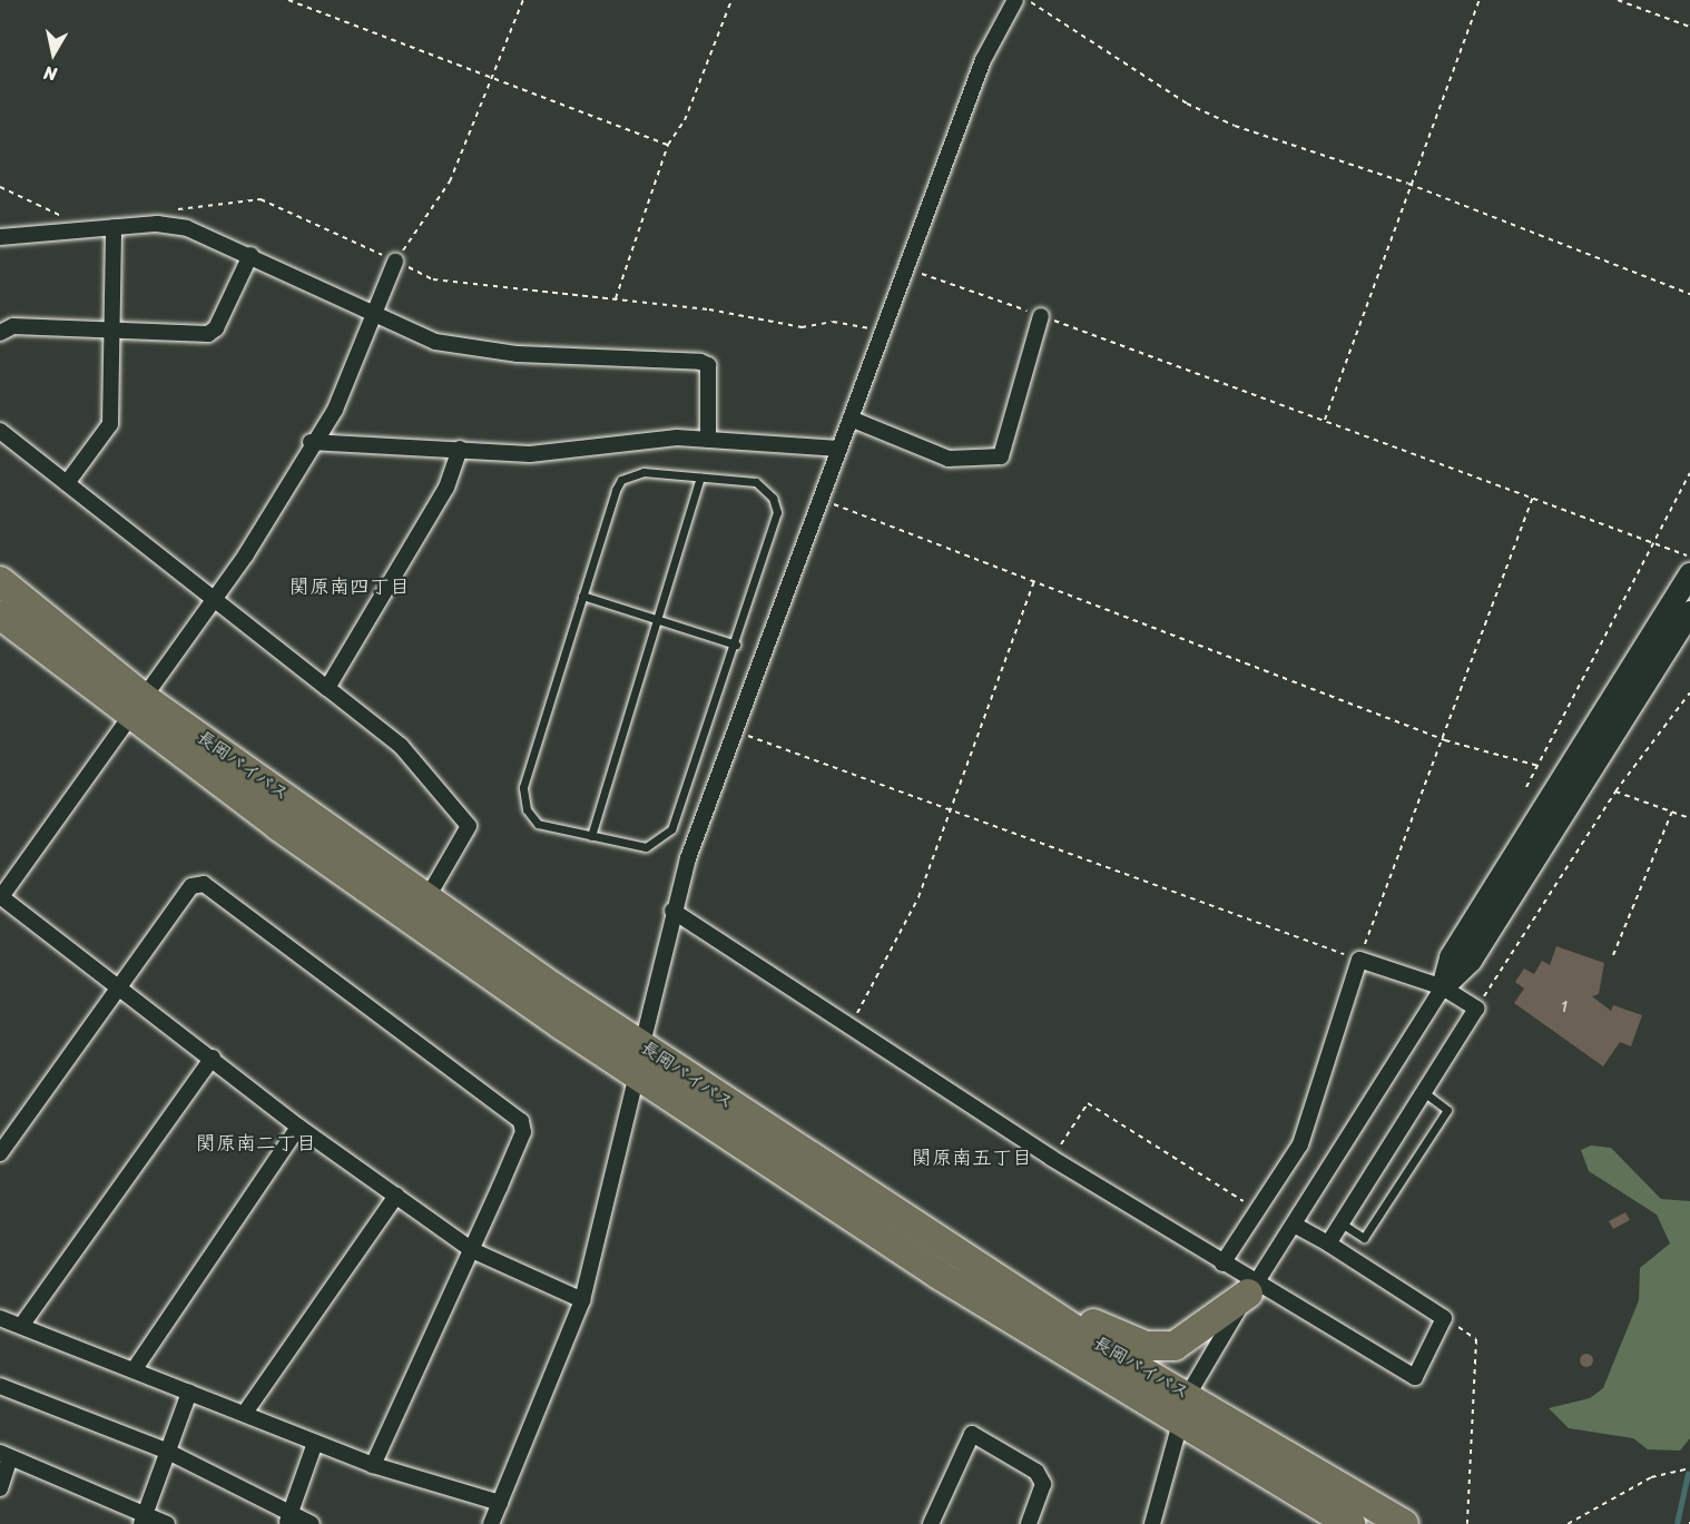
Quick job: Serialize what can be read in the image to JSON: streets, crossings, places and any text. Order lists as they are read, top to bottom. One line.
{"streets":{"highway":["長岡バイパス"]},"districts":["関原南四丁目","関原南二丁目","関原南五丁目"],"house_numbers":["1"],"north":"bottom"}
